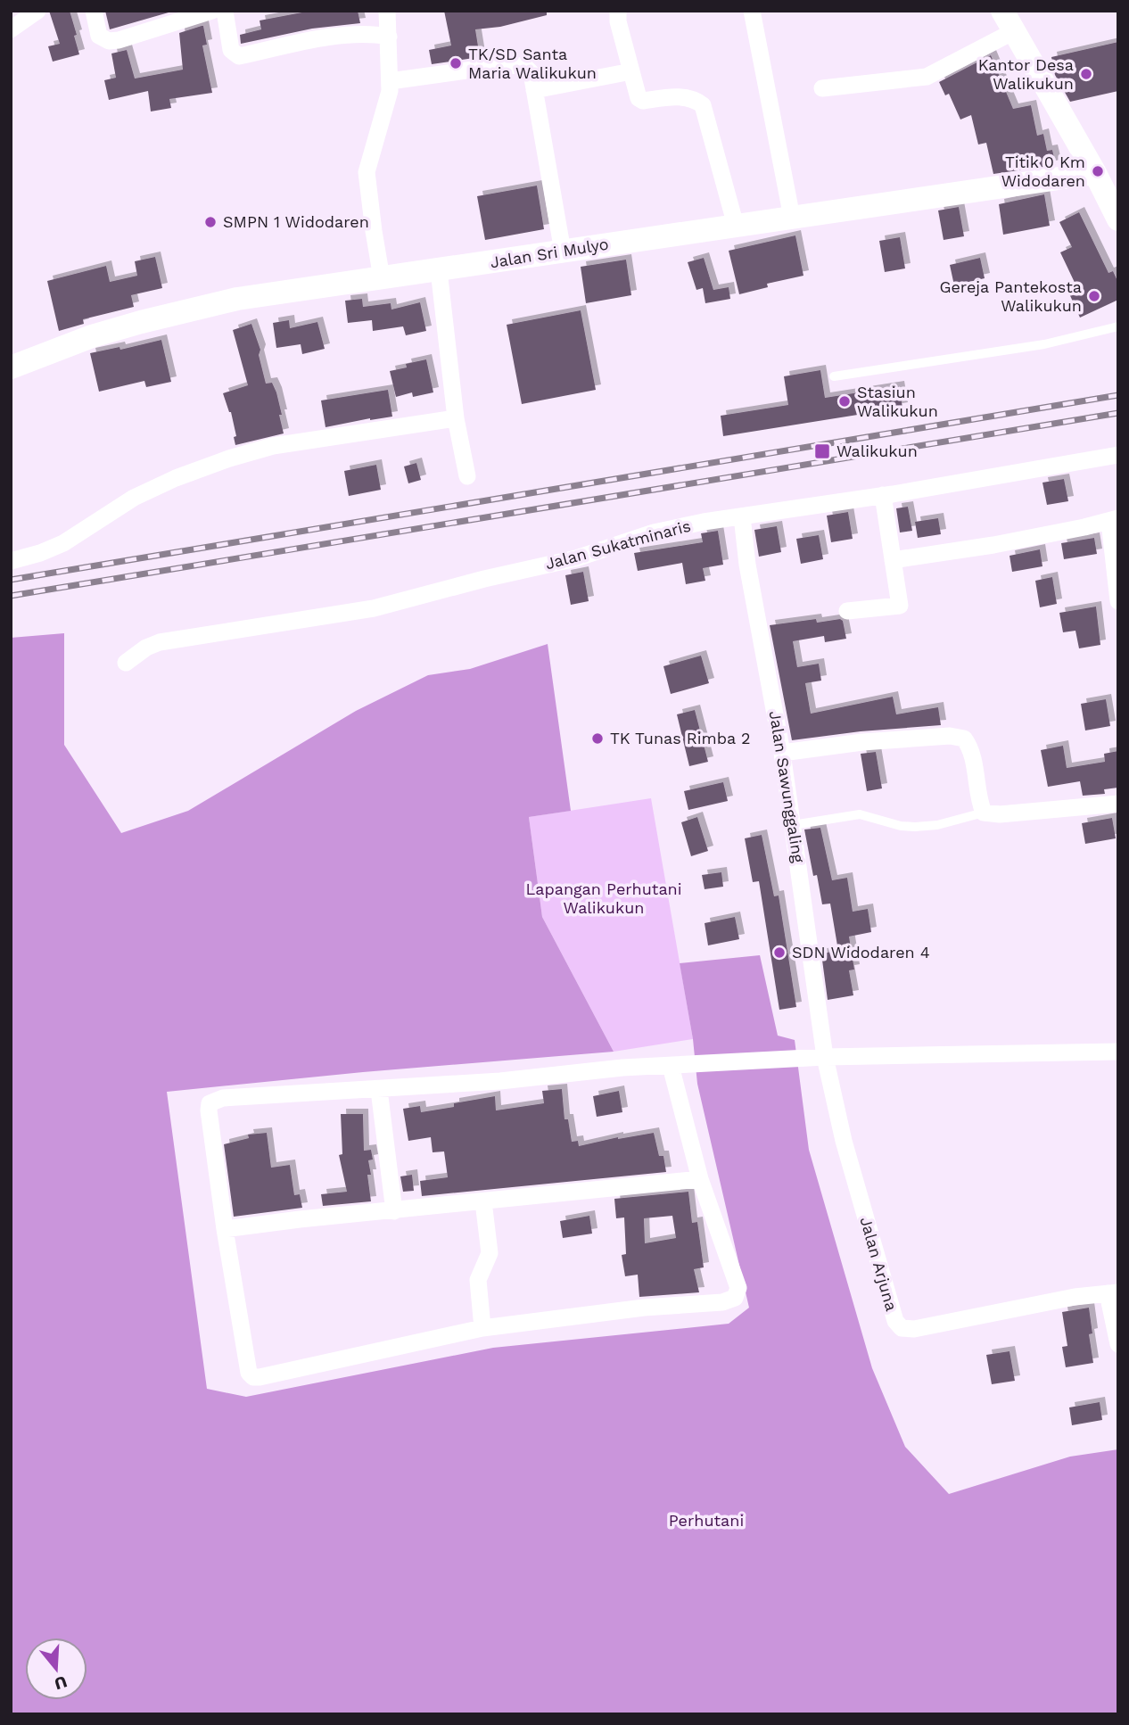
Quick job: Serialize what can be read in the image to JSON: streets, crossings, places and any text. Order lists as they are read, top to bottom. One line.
{"streets":{"main road":["Jalan Sri Mulyo"],"street":["Jalan Sukatminaris","Jalan Sawunggaling","Jalan Arjuna"]},"crossings":[["Jalan Sukatminaris","Jalan Sawunggaling"],["Jalan Sawunggaling","Jalan Arjuna"]],"parks":["Lapangan Perhutani Walikukun","Perhutani"],"places":{"other":["TK/SD Santa Maria Walikukun","Kantor Desa Walikukun","Titik 0 Km Widodaren","SMPN 1 Widodaren","Gereja Pantekosta Walikukun","Stasiun Walikukun","TK Tunas Rimba 2","SDN Widodaren 4"],"transit":["Walikukun"]},"north":"bottom"}
